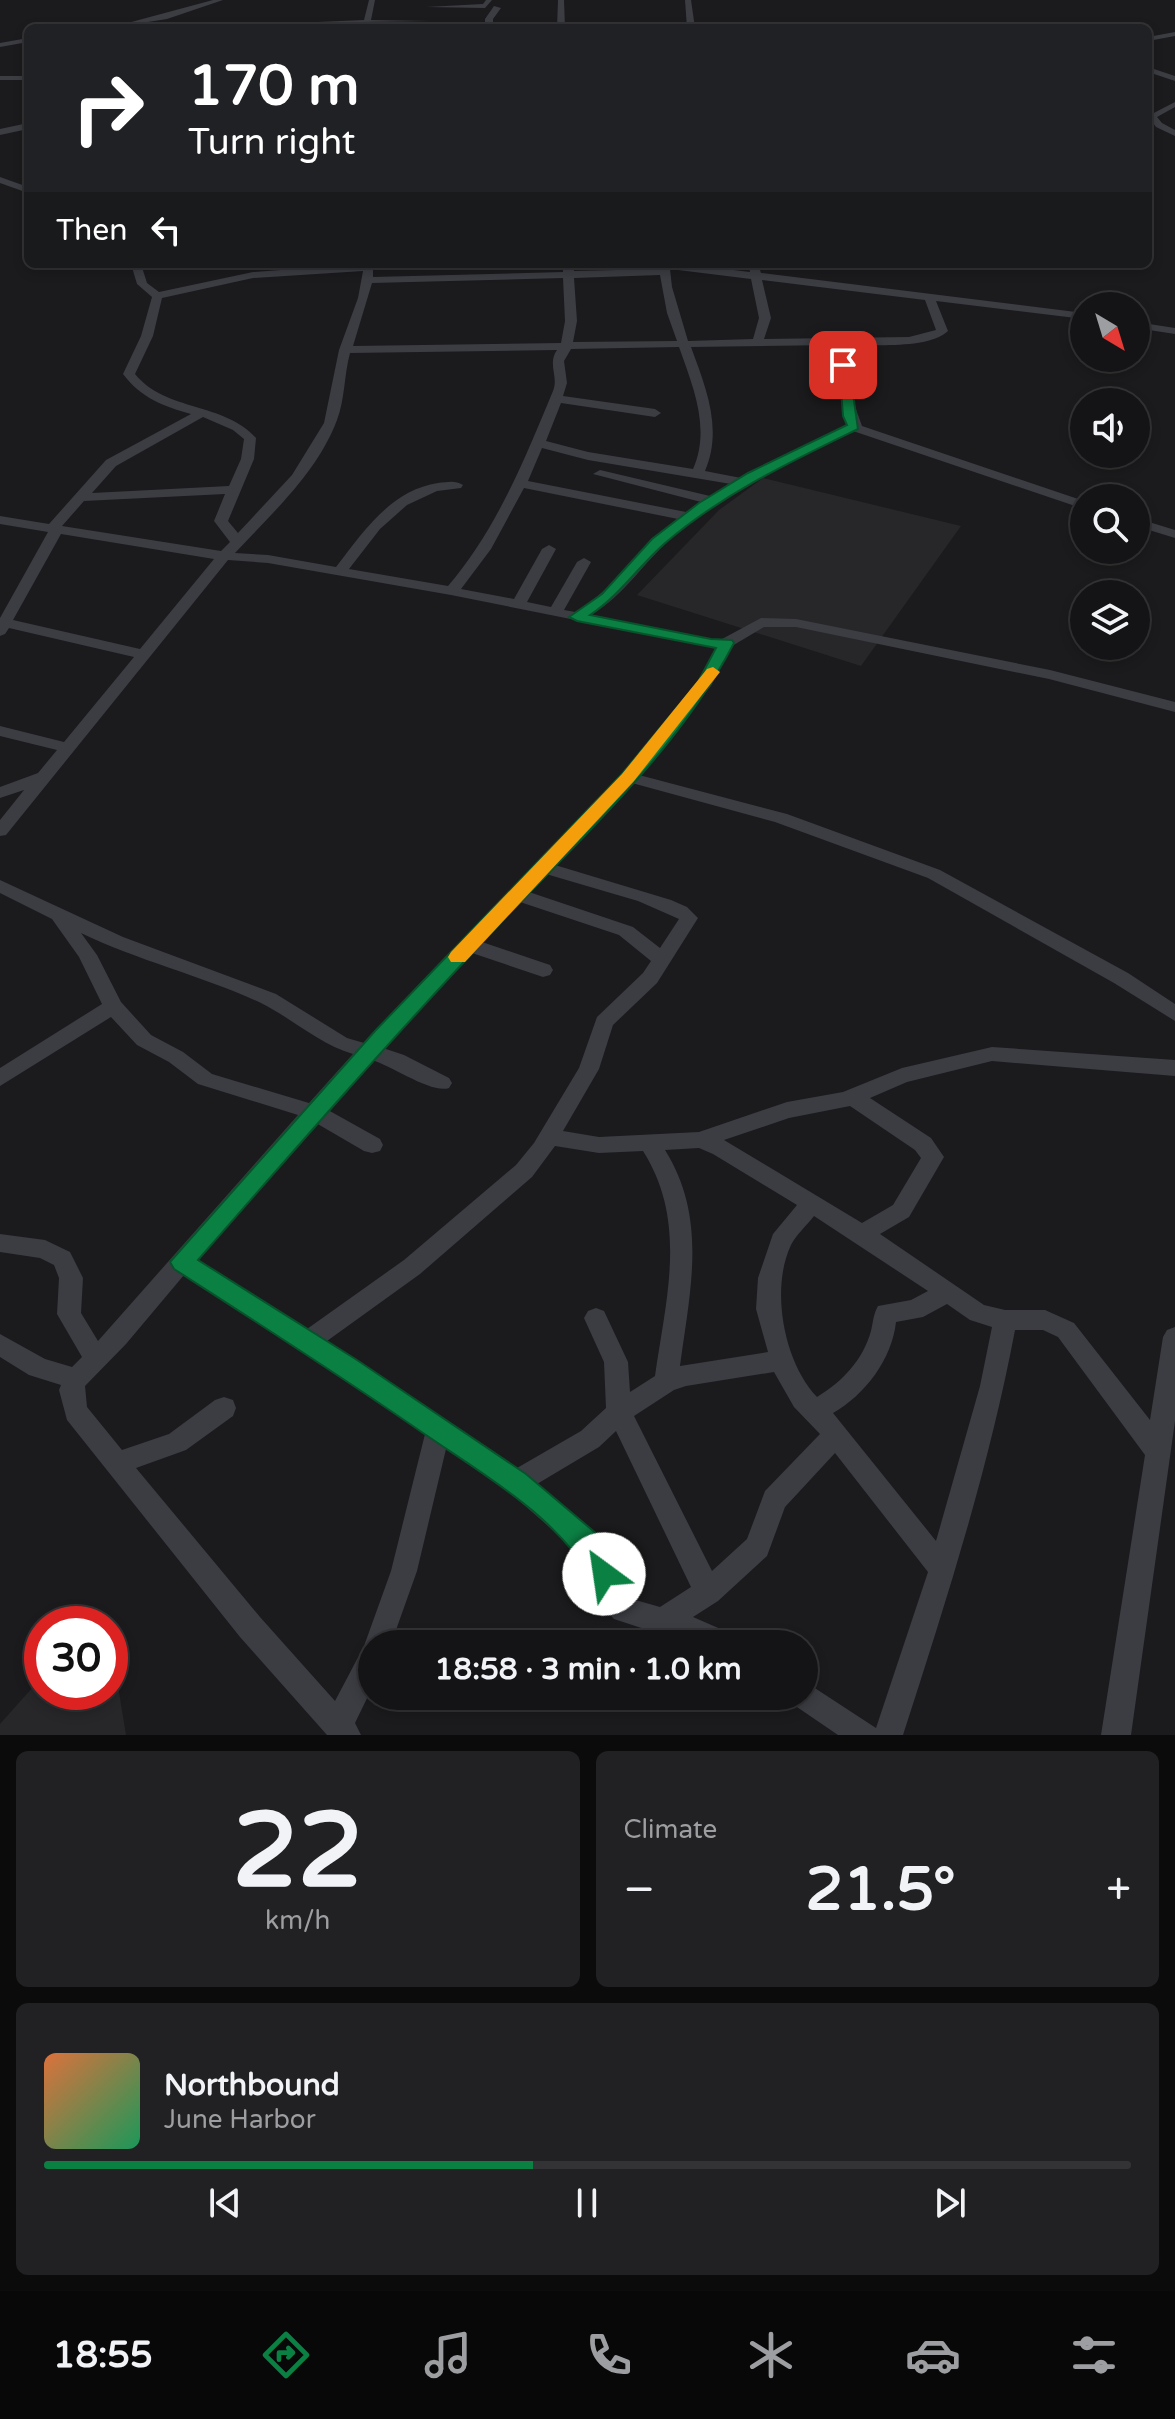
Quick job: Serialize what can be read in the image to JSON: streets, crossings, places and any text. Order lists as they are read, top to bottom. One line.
{"north":"bottom right","page":{"turn":["170 m","Turn right"],"then":"Then","limit":"30","trip":"18:58 · 3 min · 1.0 km","tile":[["22","km/h"],"Climate"],"heat":["−","21.5°","+"],"song":["Northbound","June Harbor"],"tabs":"18:55"}}
